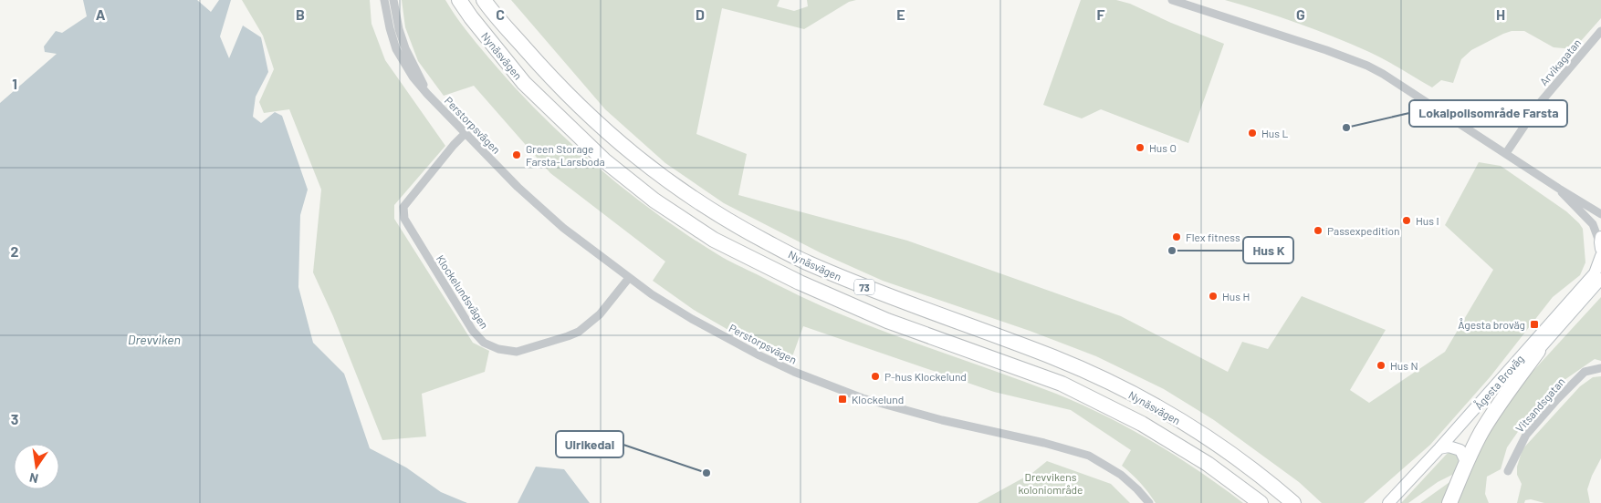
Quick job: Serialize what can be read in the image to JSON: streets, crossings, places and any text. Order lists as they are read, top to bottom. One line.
{"streets":{"highway":["Nynäsvägen","73"],"main road":["Ågesta Broväg"],"street":["Arvikagatan","Perstorpsvägen","Klockelundsvägen","Vitsandsgatan"]},"crossings":[["Perstorpsvägen","Klockelundsvägen"]],"water":["Drevviken"],"parks":["Drevvikens koloniområde"],"places":{"other":["Lokalpolisområde Farsta","Hus L","Hus O","Green Storage Farsta-Larsboda","Hus I","Passexpedition","Flex fitness","Hus K","Hus H","Hus N","P-hus Klockelund","Ulrikedal"],"transit":["Ågesta broväg","Klockelund"]},"north":"bottom","grid":{"columns":["A","B","C","D","E","F","G","H"],"rows":["1","2","3"]}}
